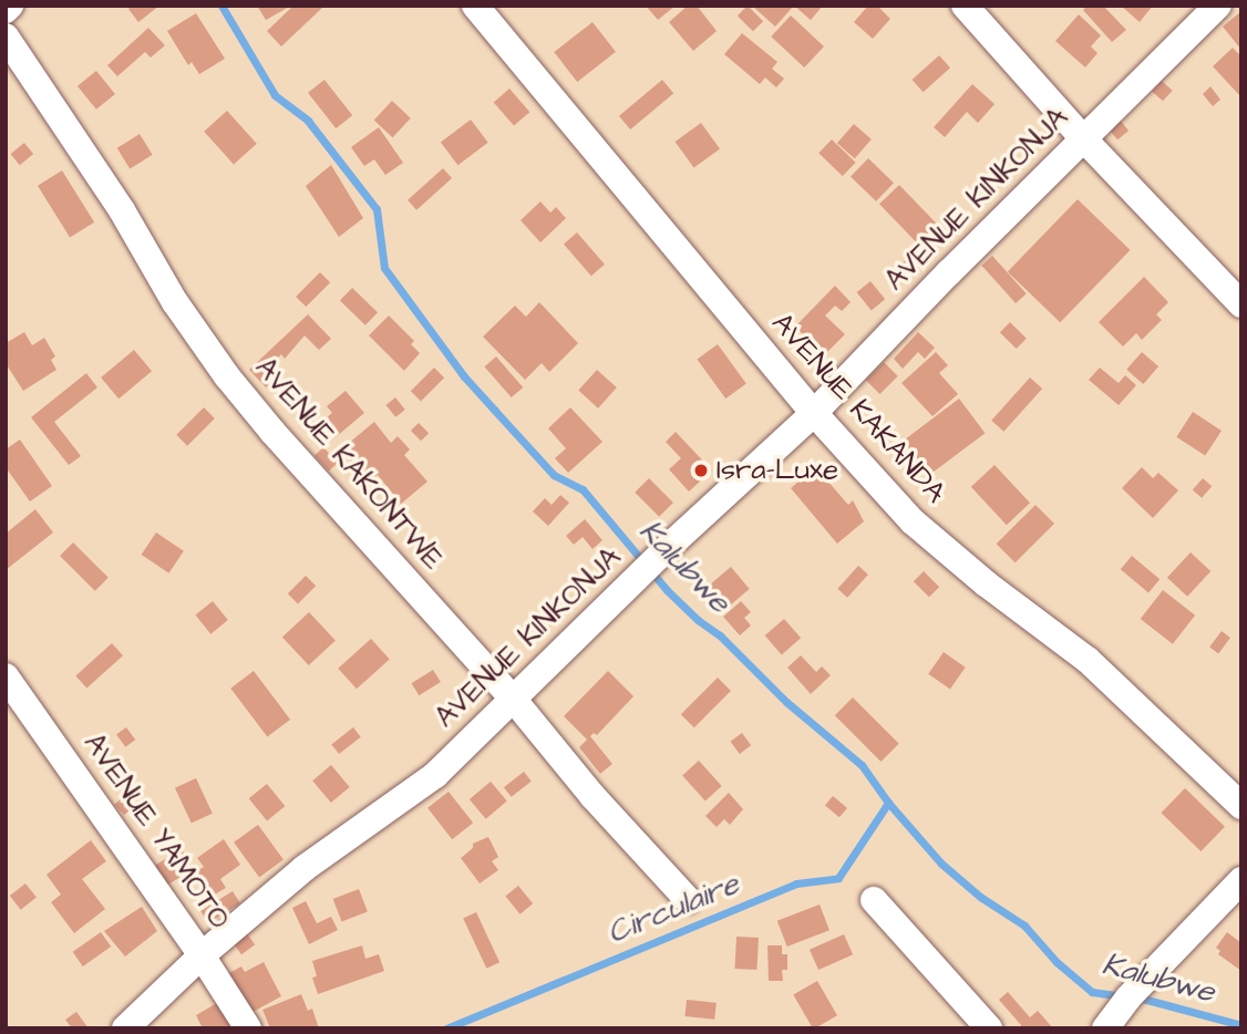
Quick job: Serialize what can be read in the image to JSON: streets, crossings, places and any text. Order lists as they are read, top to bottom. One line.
{"streets":{"street":["AVENUE KINKONJA","AVENUE KAKANDA","AVENUE KAKONTWE","AVENUE YAMOTO"]},"crossings":[["AVENUE KINKONJA","AVENUE KAKANDA"],["AVENUE KINKONJA","AVENUE KAKONTWE"],["AVENUE KINKONJA","AVENUE YAMOTO"]],"water":["Kalubwe","Circulaire"],"places":["Isra-Luxe"]}
